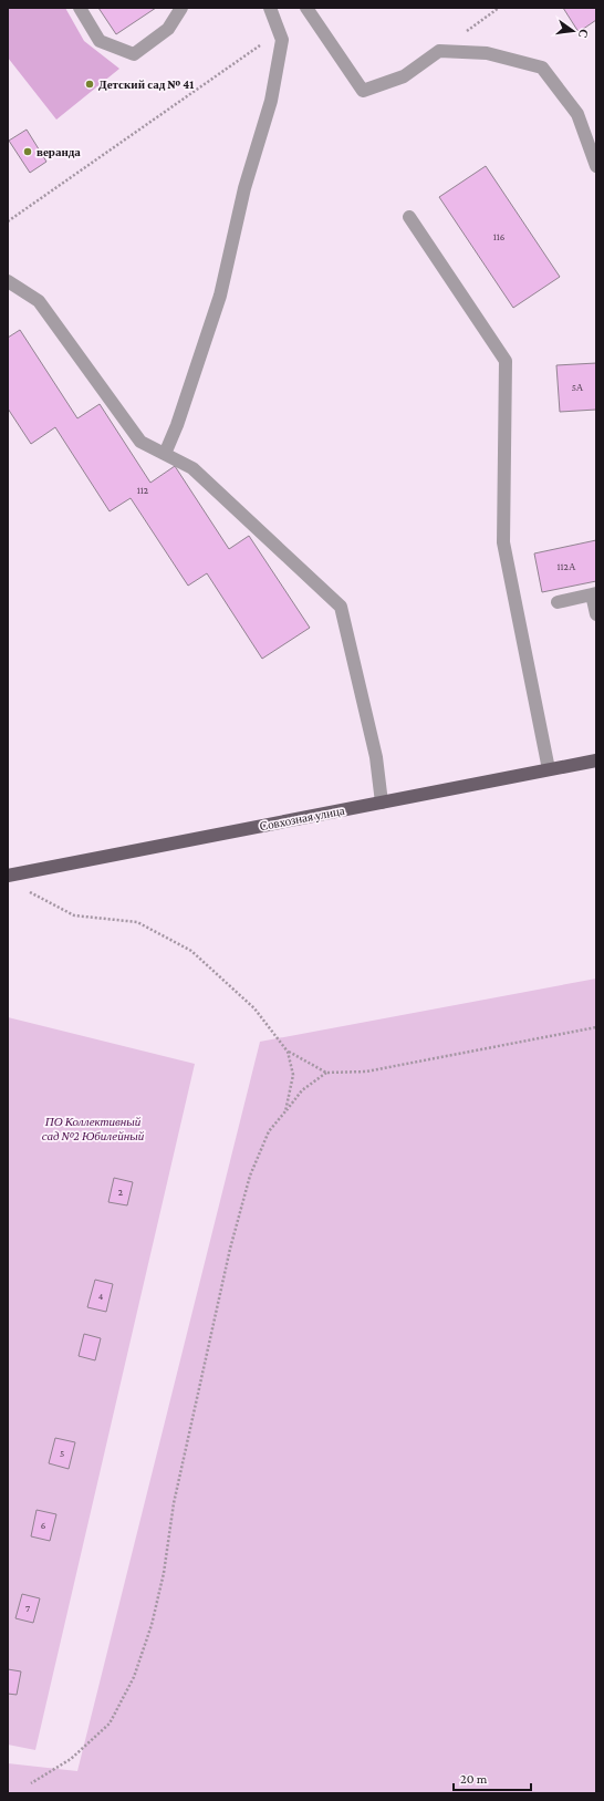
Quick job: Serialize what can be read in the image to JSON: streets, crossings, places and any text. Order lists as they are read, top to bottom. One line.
{"streets":{"main road":["Совхозная улица"]},"parks":["ПО Коллективный сад №2 Юбилейный"],"places":["Детский сад № 41","веранда"],"house_numbers":["116","5А","112","112А","2","4","5","6","7"],"scale_bar":"20 m","north":"right"}
